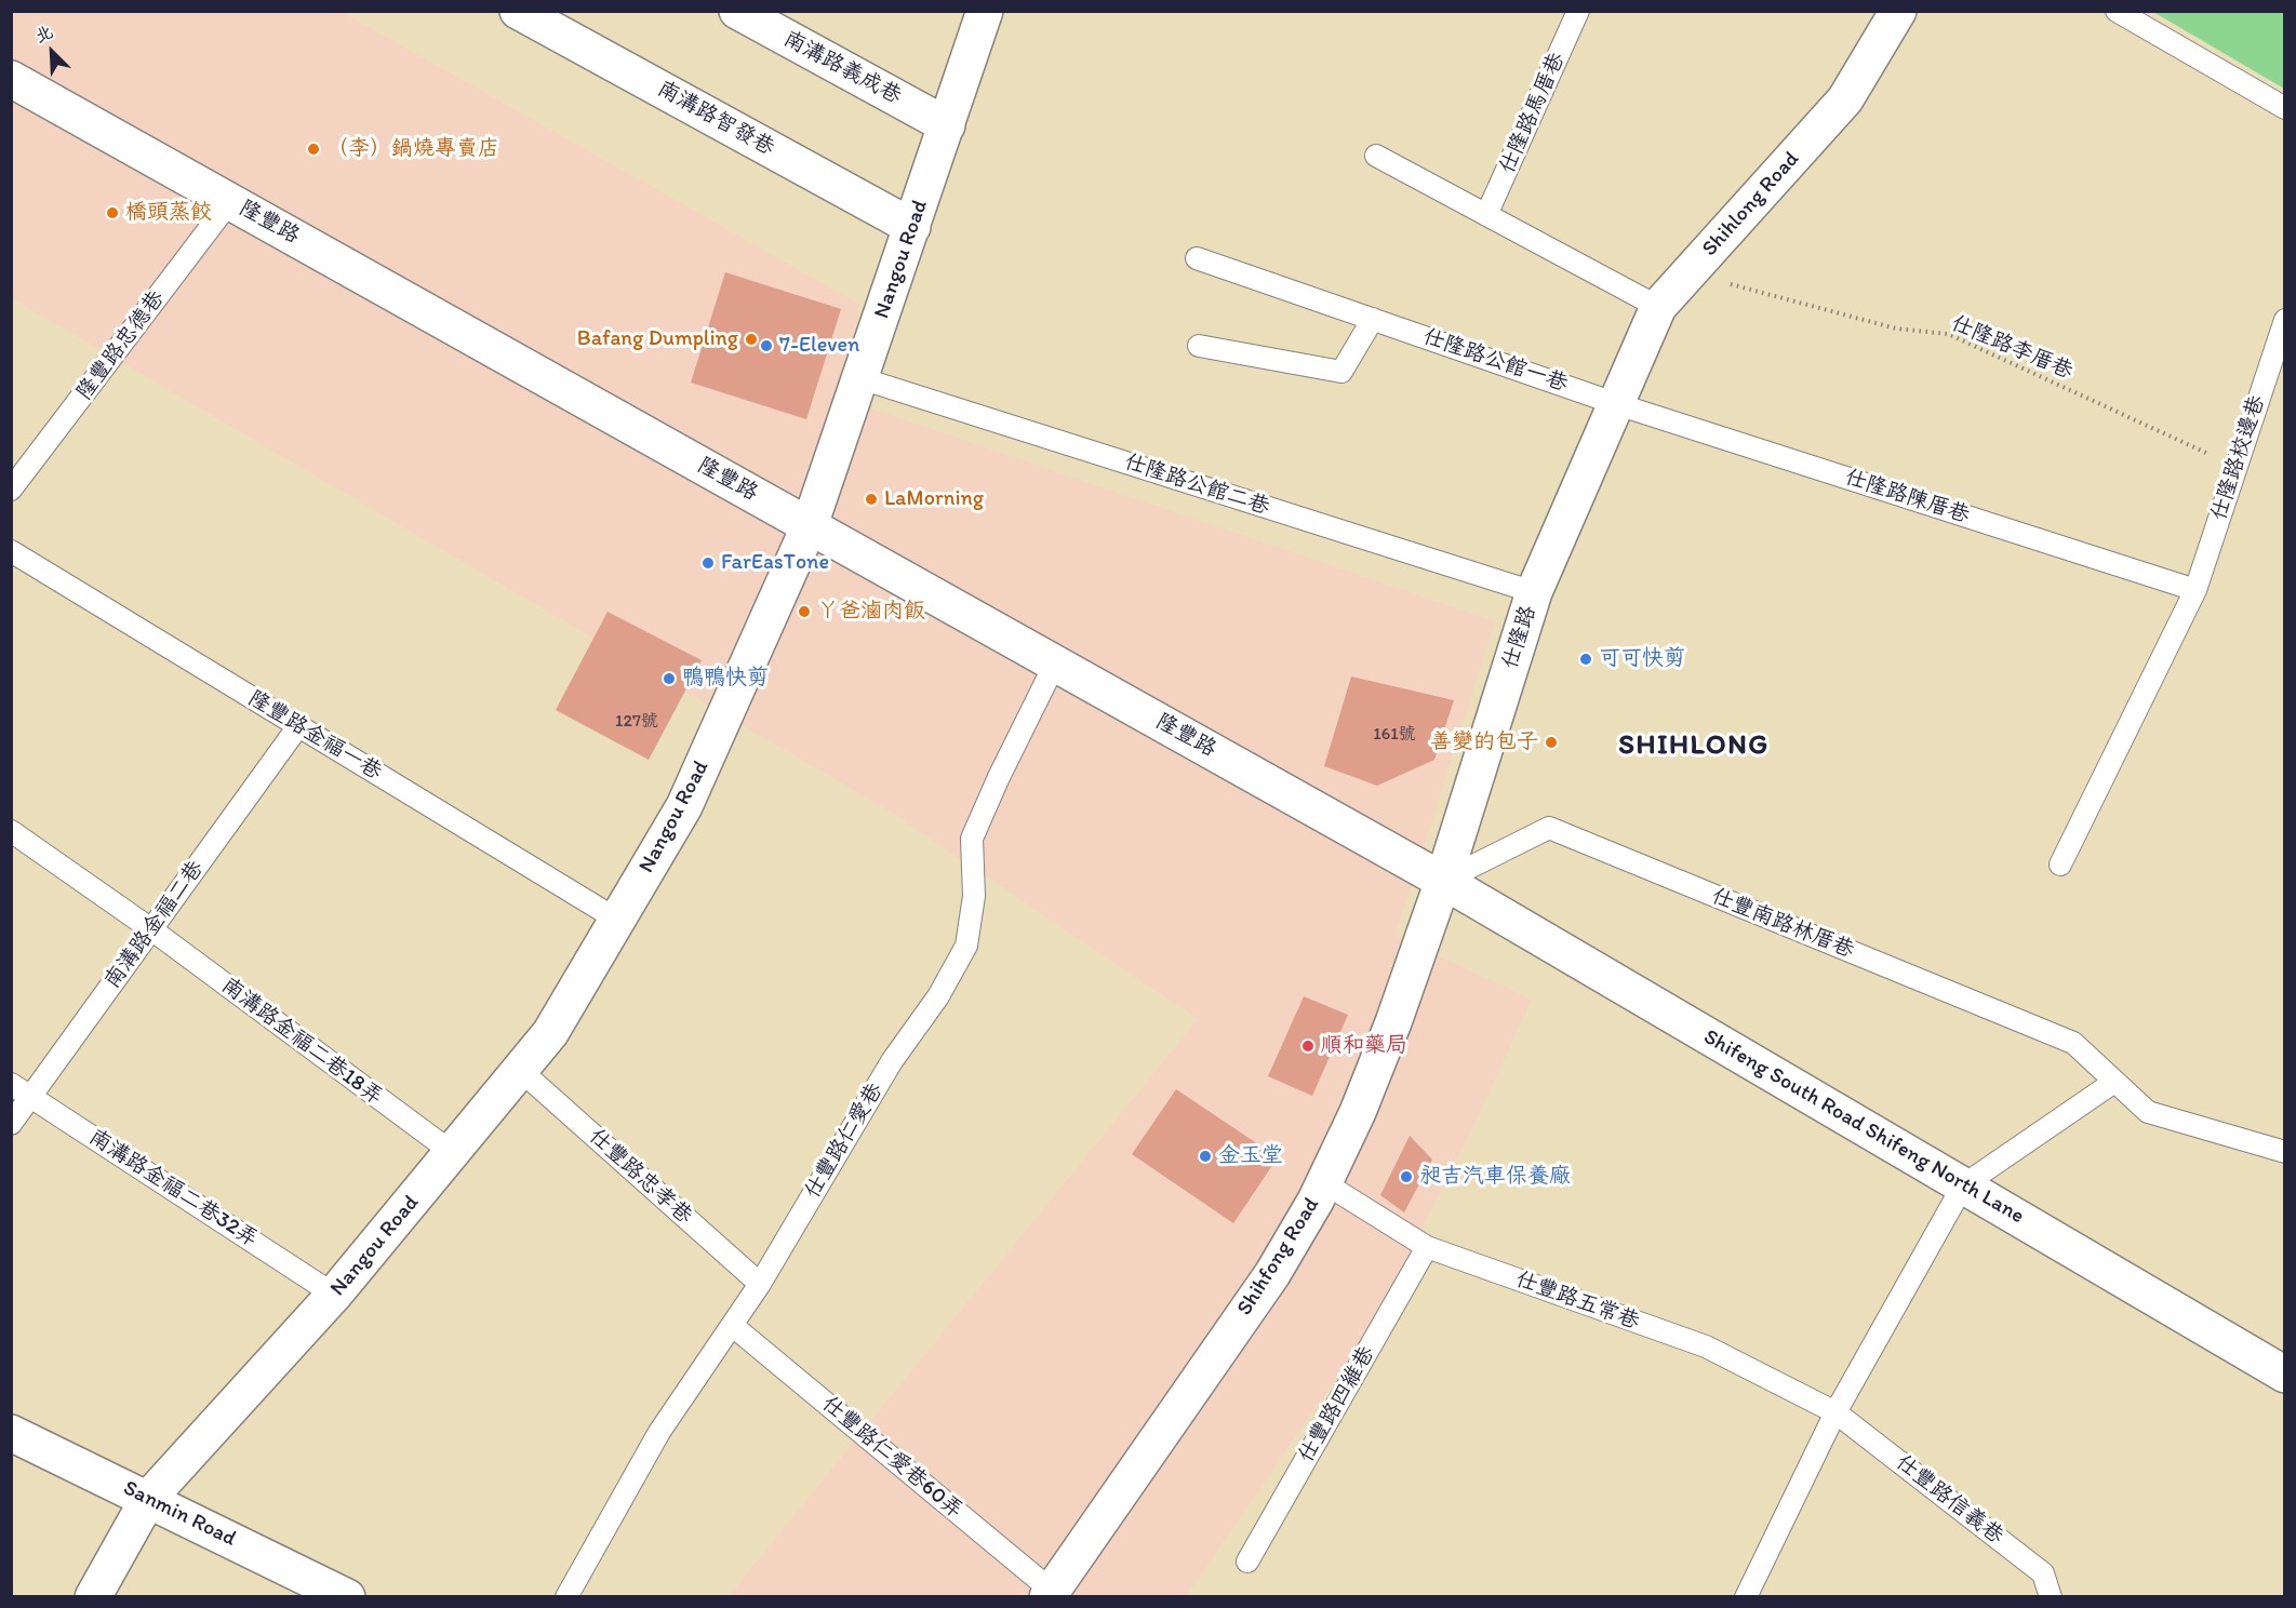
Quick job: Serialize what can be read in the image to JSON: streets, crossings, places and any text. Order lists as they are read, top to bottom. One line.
{"streets":{"street":["南溝路義成巷","南溝路智發巷","Shihlong Road","隆豐路","Nangou Road","仕隆路","Shifeng South Road Shifeng North Lane","Shihfong Road","Sanmin Road"],"lane":["仕隆路馬厝巷","隆豐路忠德巷","仕隆路公館一巷","仕隆路校邊巷","仕隆路公館二巷","仕隆路陳厝巷","隆豐路金福一巷","仕豐南路林厝巷","南溝路金福二巷","南溝路金福二巷18弄","仕豐路仁愛巷","仕豐路忠孝巷","南溝路金福二巷32弄","仕豐路五常巷","仕豐路四維巷","仕豐路仁愛巷60弄","仕豐路信義巷"],"path":["仕隆路李厝巷"]},"crossings":[["南溝路義成巷","Nangou Road"],["南溝路智發巷","Nangou Road"],["Shihlong Road","仕隆路李厝巷"],["Shihlong Road","仕隆路公館一巷"],["Shihlong Road","仕隆路陳厝巷"],["Shihlong Road","仕隆路"],["隆豐路","Nangou Road"],["隆豐路","隆豐路忠德巷"],["隆豐路","仕隆路"],["隆豐路","仕豐南路林厝巷"],["隆豐路","Shifeng South Road Shifeng North Lane"],["隆豐路","仕豐路仁愛巷"],["隆豐路","Shihfong Road"],["Nangou Road","仕隆路公館二巷"],["Nangou Road","隆豐路金福一巷"],["Nangou Road","南溝路金福二巷18弄"],["Nangou Road","仕豐路忠孝巷"],["Nangou Road","南溝路金福二巷32弄"],["Nangou Road","Sanmin Road"],["仕隆路李厝巷","仕隆路校邊巷"],["仕隆路公館一巷","仕隆路陳厝巷"],["仕隆路公館一巷","仕隆路"],["仕隆路校邊巷","仕隆路陳厝巷"],["仕隆路公館二巷","仕隆路"],["仕隆路陳厝巷","仕隆路"],["仕隆路","仕豐南路林厝巷"],["仕隆路","Shifeng South Road Shifeng North Lane"],["仕隆路","Shihfong Road"],["隆豐路金福一巷","南溝路金福二巷"],["仕豐南路林厝巷","Shifeng South Road Shifeng North Lane"],["仕豐南路林厝巷","Shihfong Road"],["南溝路金福二巷","南溝路金福二巷18弄"],["南溝路金福二巷","南溝路金福二巷32弄"],["Shifeng South Road Shifeng North Lane","Shihfong Road"],["仕豐路仁愛巷","仕豐路忠孝巷"],["仕豐路仁愛巷","仕豐路仁愛巷60弄"],["Shihfong Road","仕豐路五常巷"],["Shihfong Road","仕豐路仁愛巷60弄"],["仕豐路五常巷","仕豐路四維巷"],["仕豐路五常巷","仕豐路信義巷"]],"districts":["SHIHLONG"],"places":["（李）鍋燒專賣店","橋頭蒸餃","Bafang Dumpling","7-Eleven","LaMorning","FarEasTone","ㄚ爸滷肉飯","可可快剪","鴨鴨快剪","善變的包子","順和藥局","金玉堂","昶吉汽車保養廠"],"house_numbers":["127號","161號"],"north":"top left"}
